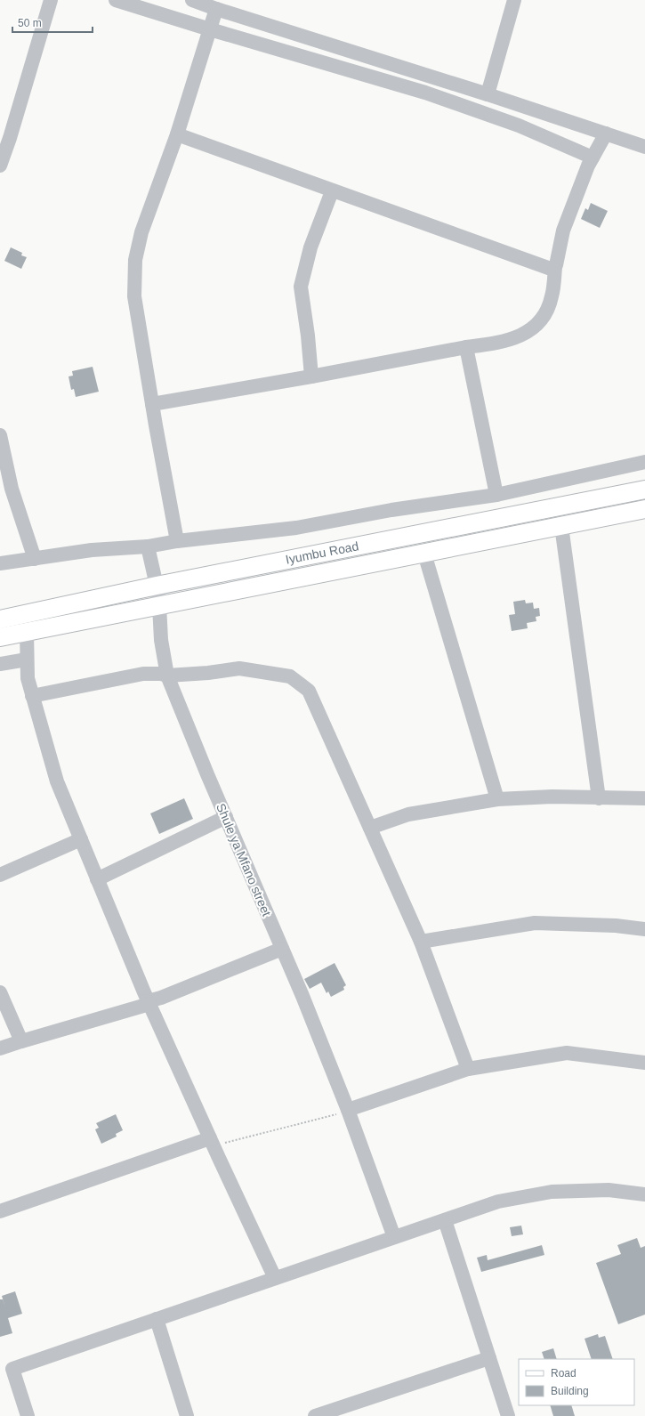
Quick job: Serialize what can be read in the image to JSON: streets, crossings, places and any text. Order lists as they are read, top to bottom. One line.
{"streets":{"main road":["Iyumbu Road"],"street":["Shule ya Mfano street"]},"crossings":[["Iyumbu Road","Shule ya Mfano street"]],"legend":["Road","Building"],"scale_bar":"50 m"}
